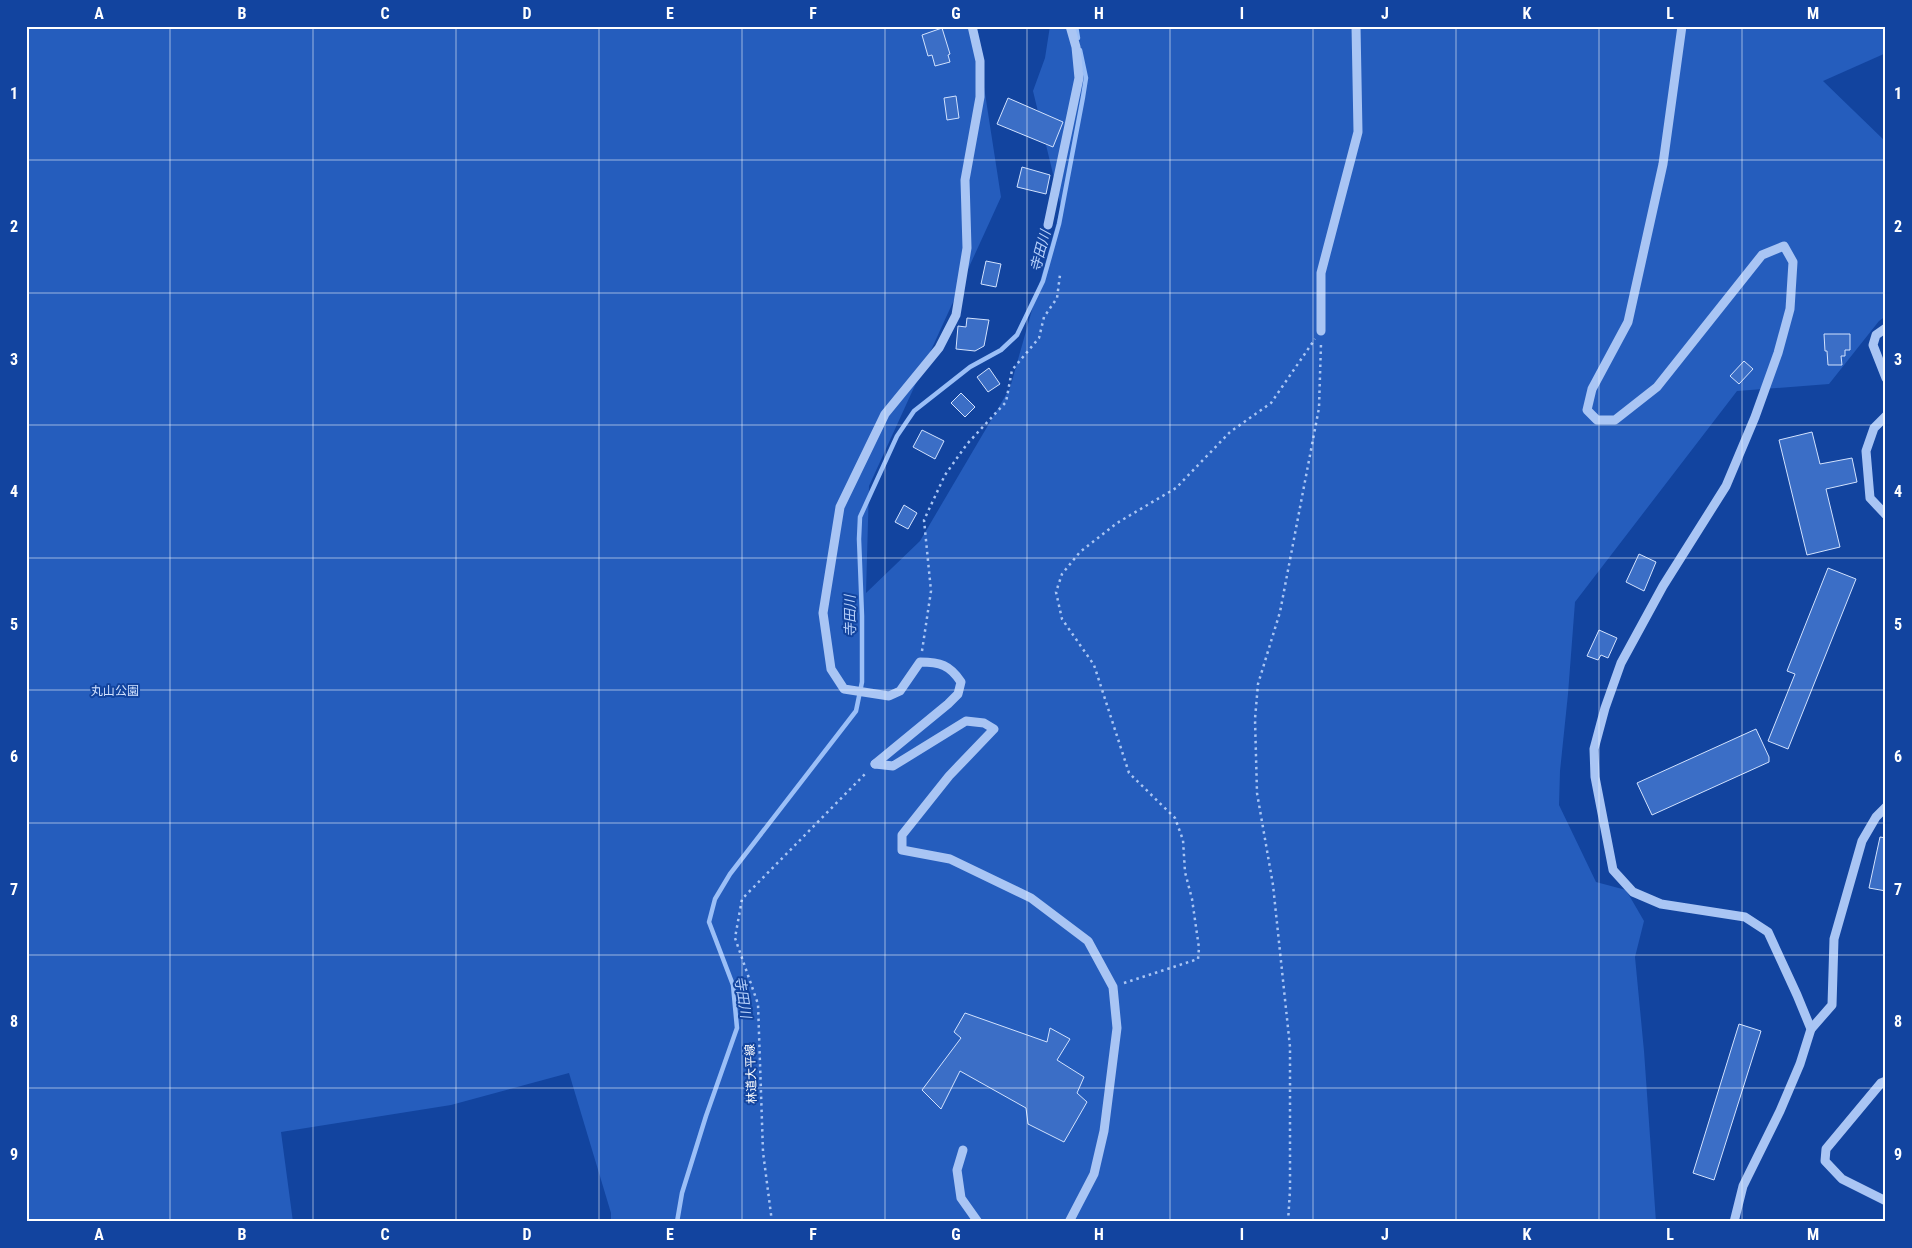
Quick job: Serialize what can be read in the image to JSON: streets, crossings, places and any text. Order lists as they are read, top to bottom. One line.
{"streets":{"path":["林道大平線"]},"water":["寺田川"],"parks":["丸山公園"],"grid":{"columns":["A","B","C","D","E","F","G","H","I","J","K","L","M"],"rows":["1","2","3","4","5","6","7","8","9"]}}
